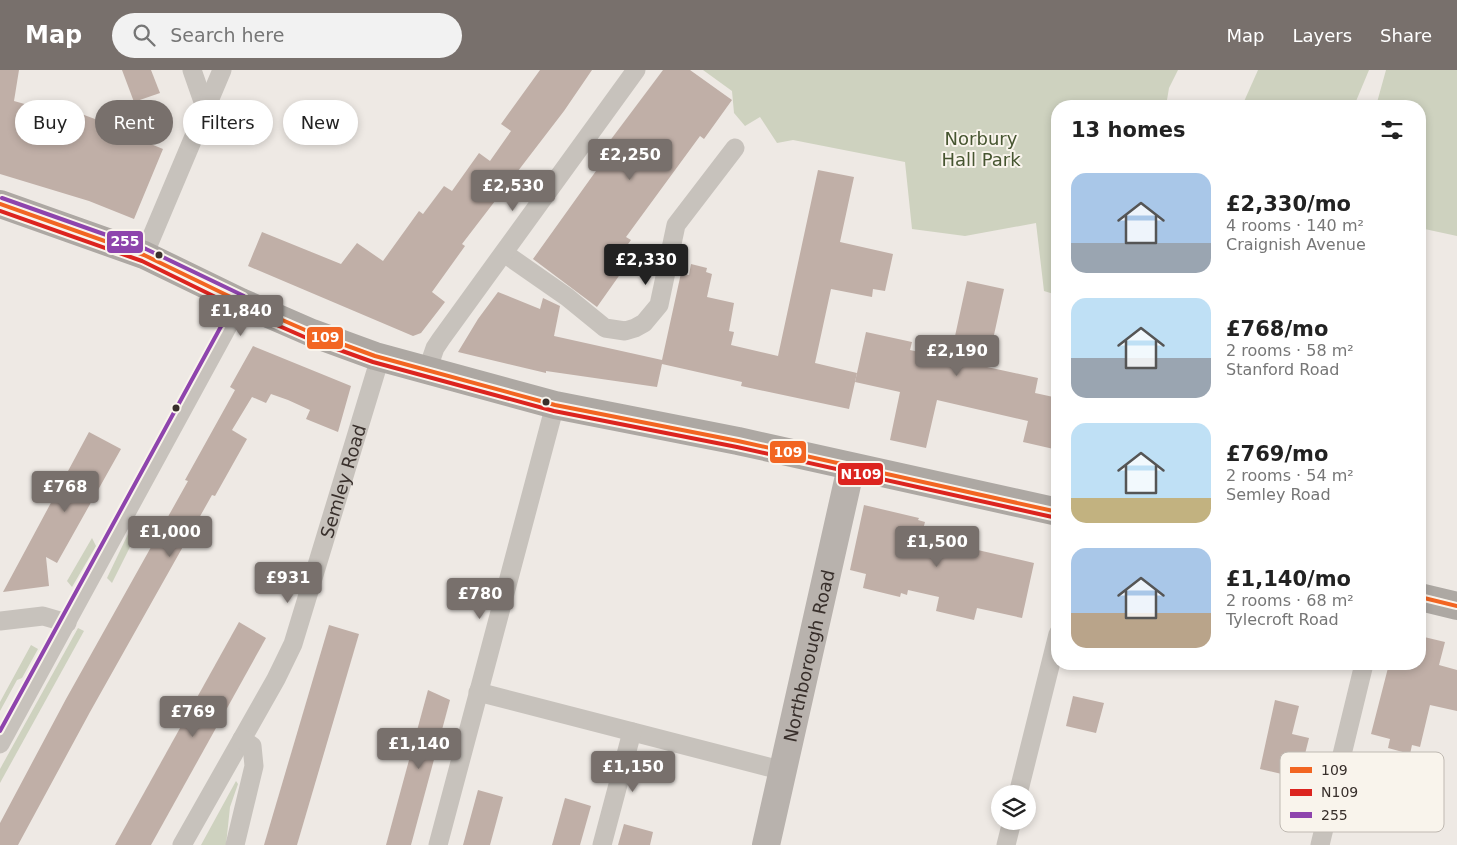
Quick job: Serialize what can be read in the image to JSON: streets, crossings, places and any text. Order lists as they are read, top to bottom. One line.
{"streets":{"street":["Semley Road","Northborough Road"]},"parks":["Norbury Hall Park"],"lines":["transit line 255","transit line 109","transit line N109"],"legend":["109","N109","255"],"page":{"header":"Map","search":"Search here","nav":["Map","Layers","Share"],"chip":["Buy","Rent","Filters","New"],"heading":"13 homes","price":["£2,250","£2,530","£2,330","£1,840","£2,190","£768","£1,000","£1,500","£931","£780","£769","£1,140","£1,150"],"list":[{"name":"£2,330/mo","note":"4 rooms · 140 m² · Craignish Avenue"},{"name":"£768/mo","note":"2 rooms · 58 m² · Stanford Road"},{"name":"£769/mo","note":"2 rooms · 54 m² · Semley Road"},{"name":"£1,140/mo","note":"2 rooms · 68 m² · Tylecroft Road"}]}}
